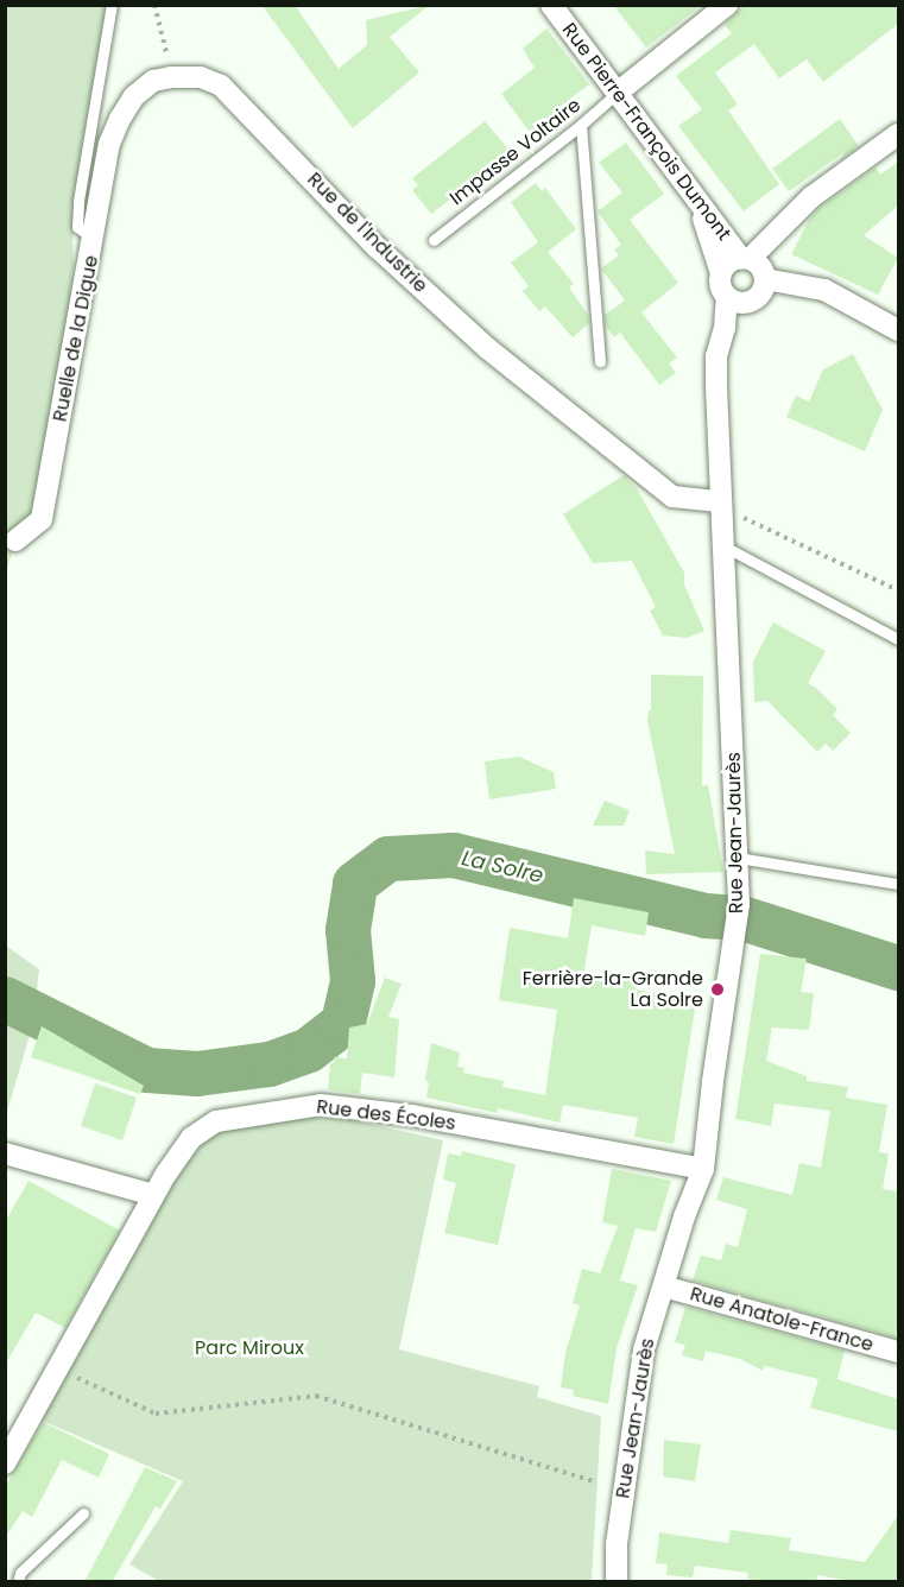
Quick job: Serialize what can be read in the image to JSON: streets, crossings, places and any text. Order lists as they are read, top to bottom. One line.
{"streets":{"street":["Rue Pierre-François Dumont","Rue de l'Industrie","Ruelle de la Digue","Rue Jean-Jaurès","Rue des Écoles","Rue Anatole-France"],"lane":["Impasse Voltaire"]},"crossings":[["Rue Pierre-François Dumont","Impasse Voltaire"],["Rue Pierre-François Dumont","Rue Jean-Jaurès"],["Rue de l'Industrie","Rue Jean-Jaurès"],["Rue Jean-Jaurès","Rue des Écoles"],["Rue Jean-Jaurès","Rue Anatole-France"]],"water":["La Solre"],"parks":["Parc Miroux"],"places":["Ferrière-la-Grande La Solre"]}
